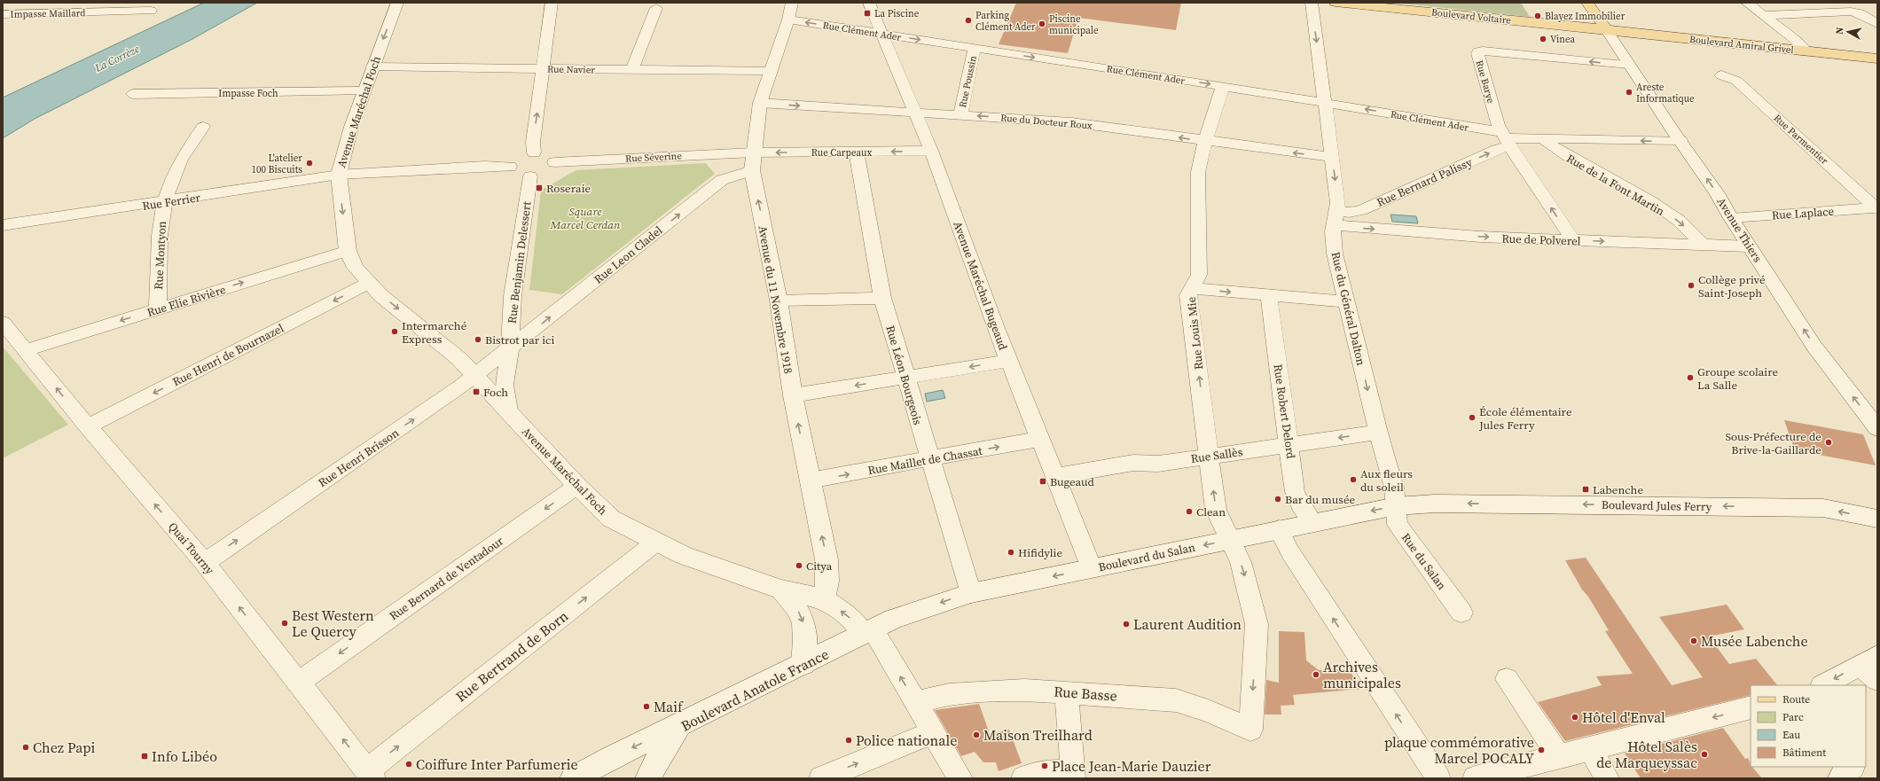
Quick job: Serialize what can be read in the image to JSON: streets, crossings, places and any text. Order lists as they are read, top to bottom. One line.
{"streets":{"main road":["Boulevard Voltaire","Boulevard Amiral Grivel"],"street":["Impasse Maillard","Rue Clément Ader","Rue Navier","Rue Poussin","Rue Barye","Impasse Foch","Avenue Maréchal Foch","Rue du Docteur Roux","Rue Parmentier","Rue Carpeaux","Rue Séverine","Rue Bernard Palissy","Rue de la Font Martin","Rue Ferrier","Rue Laplace","Avenue Thiers","Rue de Polverel","Rue Leon Cladel","Rue Montyon","Rue Benjamin Delessert","Avenue Maréchal Bugeaud","Avenue du 11 Novembre 1918","Rue Elie Rivière","Rue du Général Dalton","Rue Louis Mie","Rue Henri de Bournazel","Rue Léon Bourgeois","Rue Robert Delord","Rue Sallès","Rue Henri Brisson","Rue Maillet de Chassat","Boulevard Jules Ferry","Quai Tourny","Boulevard du Salan","Rue du Salan","Rue Bernard de Ventadour","Rue Bertrand de Born","Boulevard Anatole France","Rue Basse"]},"crossings":[["Boulevard Voltaire","Boulevard Amiral Grivel"],["Boulevard Voltaire","Avenue Thiers"],["Rue Clément Ader","Rue Poussin"],["Rue Clément Ader","Rue Barye"],["Rue Clément Ader","Rue Bernard Palissy"],["Rue Clément Ader","Rue de la Font Martin"],["Rue Clément Ader","Avenue Thiers"],["Rue Clément Ader","Avenue Maréchal Bugeaud"],["Rue Clément Ader","Avenue du 11 Novembre 1918"],["Rue Clément Ader","Rue du Général Dalton"],["Rue Clément Ader","Rue Louis Mie"],["Boulevard Amiral Grivel","Avenue Thiers"],["Rue Navier","Avenue Maréchal Foch"],["Rue Navier","Avenue du 11 Novembre 1918"],["Rue Poussin","Rue du Docteur Roux"],["Rue Barye","Rue Bernard Palissy"],["Rue Barye","Avenue Thiers"],["Rue Barye","Rue de Polverel"],["Impasse Foch","Avenue Maréchal Foch"],["Avenue Maréchal Foch","Rue Ferrier"],["Avenue Maréchal Foch","Avenue du 11 Novembre 1918"],["Avenue Maréchal Foch","Rue Elie Rivière"],["Avenue Maréchal Foch","Rue Henri de Bournazel"],["Avenue Maréchal Foch","Rue Henri Brisson"],["Avenue Maréchal Foch","Boulevard du Salan"],["Avenue Maréchal Foch","Rue Bernard de Ventadour"],["Avenue Maréchal Foch","Rue Bertrand de Born"],["Avenue Maréchal Foch","Boulevard Anatole France"],["Rue du Docteur Roux","Avenue Maréchal Bugeaud"],["Rue du Docteur Roux","Avenue du 11 Novembre 1918"],["Rue du Docteur Roux","Rue du Général Dalton"],["Rue du Docteur Roux","Rue Louis Mie"],["Rue Parmentier","Rue Laplace"],["Rue Carpeaux","Rue Séverine"],["Rue Carpeaux","Avenue Maréchal Bugeaud"],["Rue Carpeaux","Avenue du 11 Novembre 1918"],["Rue Carpeaux","Rue Léon Bourgeois"],["Rue Séverine","Avenue du 11 Novembre 1918"],["Rue Bernard Palissy","Rue de Polverel"],["Rue Bernard Palissy","Rue du Général Dalton"],["Rue de la Font Martin","Rue de Polverel"],["Rue Ferrier","Rue Montyon"],["Rue Laplace","Avenue Thiers"],["Avenue Thiers","Rue de Polverel"],["Rue de Polverel","Rue du Général Dalton"],["Rue Leon Cladel","Rue Benjamin Delessert"],["Rue Leon Cladel","Avenue du 11 Novembre 1918"],["Rue Leon Cladel","Rue Henri Brisson"],["Rue Montyon","Rue Elie Rivière"],["Rue Benjamin Delessert","Rue Henri Brisson"],["Avenue Maréchal Bugeaud","Rue Sallès"],["Avenue Maréchal Bugeaud","Rue Maillet de Chassat"],["Avenue Maréchal Bugeaud","Boulevard du Salan"],["Avenue du 11 Novembre 1918","Rue Maillet de Chassat"],["Rue Elie Rivière","Quai Tourny"],["Rue du Général Dalton","Rue Sallès"],["Rue du Général Dalton","Boulevard du Salan"],["Rue du Général Dalton","Rue du Salan"],["Rue Louis Mie","Rue Sallès"],["Rue Louis Mie","Boulevard du Salan"],["Rue Louis Mie","Rue Basse"],["Rue Henri de Bournazel","Quai Tourny"],["Rue Léon Bourgeois","Rue Maillet de Chassat"],["Rue Léon Bourgeois","Boulevard du Salan"],["Rue Robert Delord","Rue Sallès"],["Rue Robert Delord","Boulevard du Salan"],["Rue Henri Brisson","Quai Tourny"],["Boulevard Jules Ferry","Boulevard du Salan"],["Quai Tourny","Rue Bernard de Ventadour"],["Quai Tourny","Rue Bertrand de Born"],["Boulevard du Salan","Rue du Salan"],["Boulevard du Salan","Boulevard Anatole France"]],"one_way":["Rue Bernard Palissy","Rue de la Font Martin","Avenue Thiers","Rue de Polverel","Rue Leon Cladel","Avenue du 11 Novembre 1918","Rue du Général Dalton","Rue Henri de Bournazel","Rue Henri Brisson","Boulevard Jules Ferry","Quai Tourny","Boulevard du Salan","Rue Bernard de Ventadour"],"water":["La Corrèze"],"parks":["Square Marcel Cerdan"],"places":{"transit":["La Piscine","Roseraie","Foch","Bugeaud","Labenche","Info Libéo"],"other":["Blayez Immobilier","Parking Clément Ader","Piscine municipale","Vinea","Areste Informatique","L'atelier 100 Biscuits","Collège privé Saint-Joseph","Intermarché Express","Bistrot par ici","Groupe scolaire La Salle","École élémentaire Jules Ferry","Sous-Préfecture de Brive-la-Gaillarde","Aux fleurs du soleil","Bar du musée","Clean","Hifidylie","Citya","Best Western Le Quercy","Laurent Audition","Musée Labenche","Archives municipales","Maif","Hôtel d'Enval","Maison Treilhard","Police nationale","Chez Papi","plaque commémorative Marcel POCALY","Hôtel Salès de Marqueyssac","Coiffure Inter Parfumerie","Place Jean-Marie Dauzier"]},"legend":["Route","Parc","Eau","Bâtiment"],"north":"left"}
